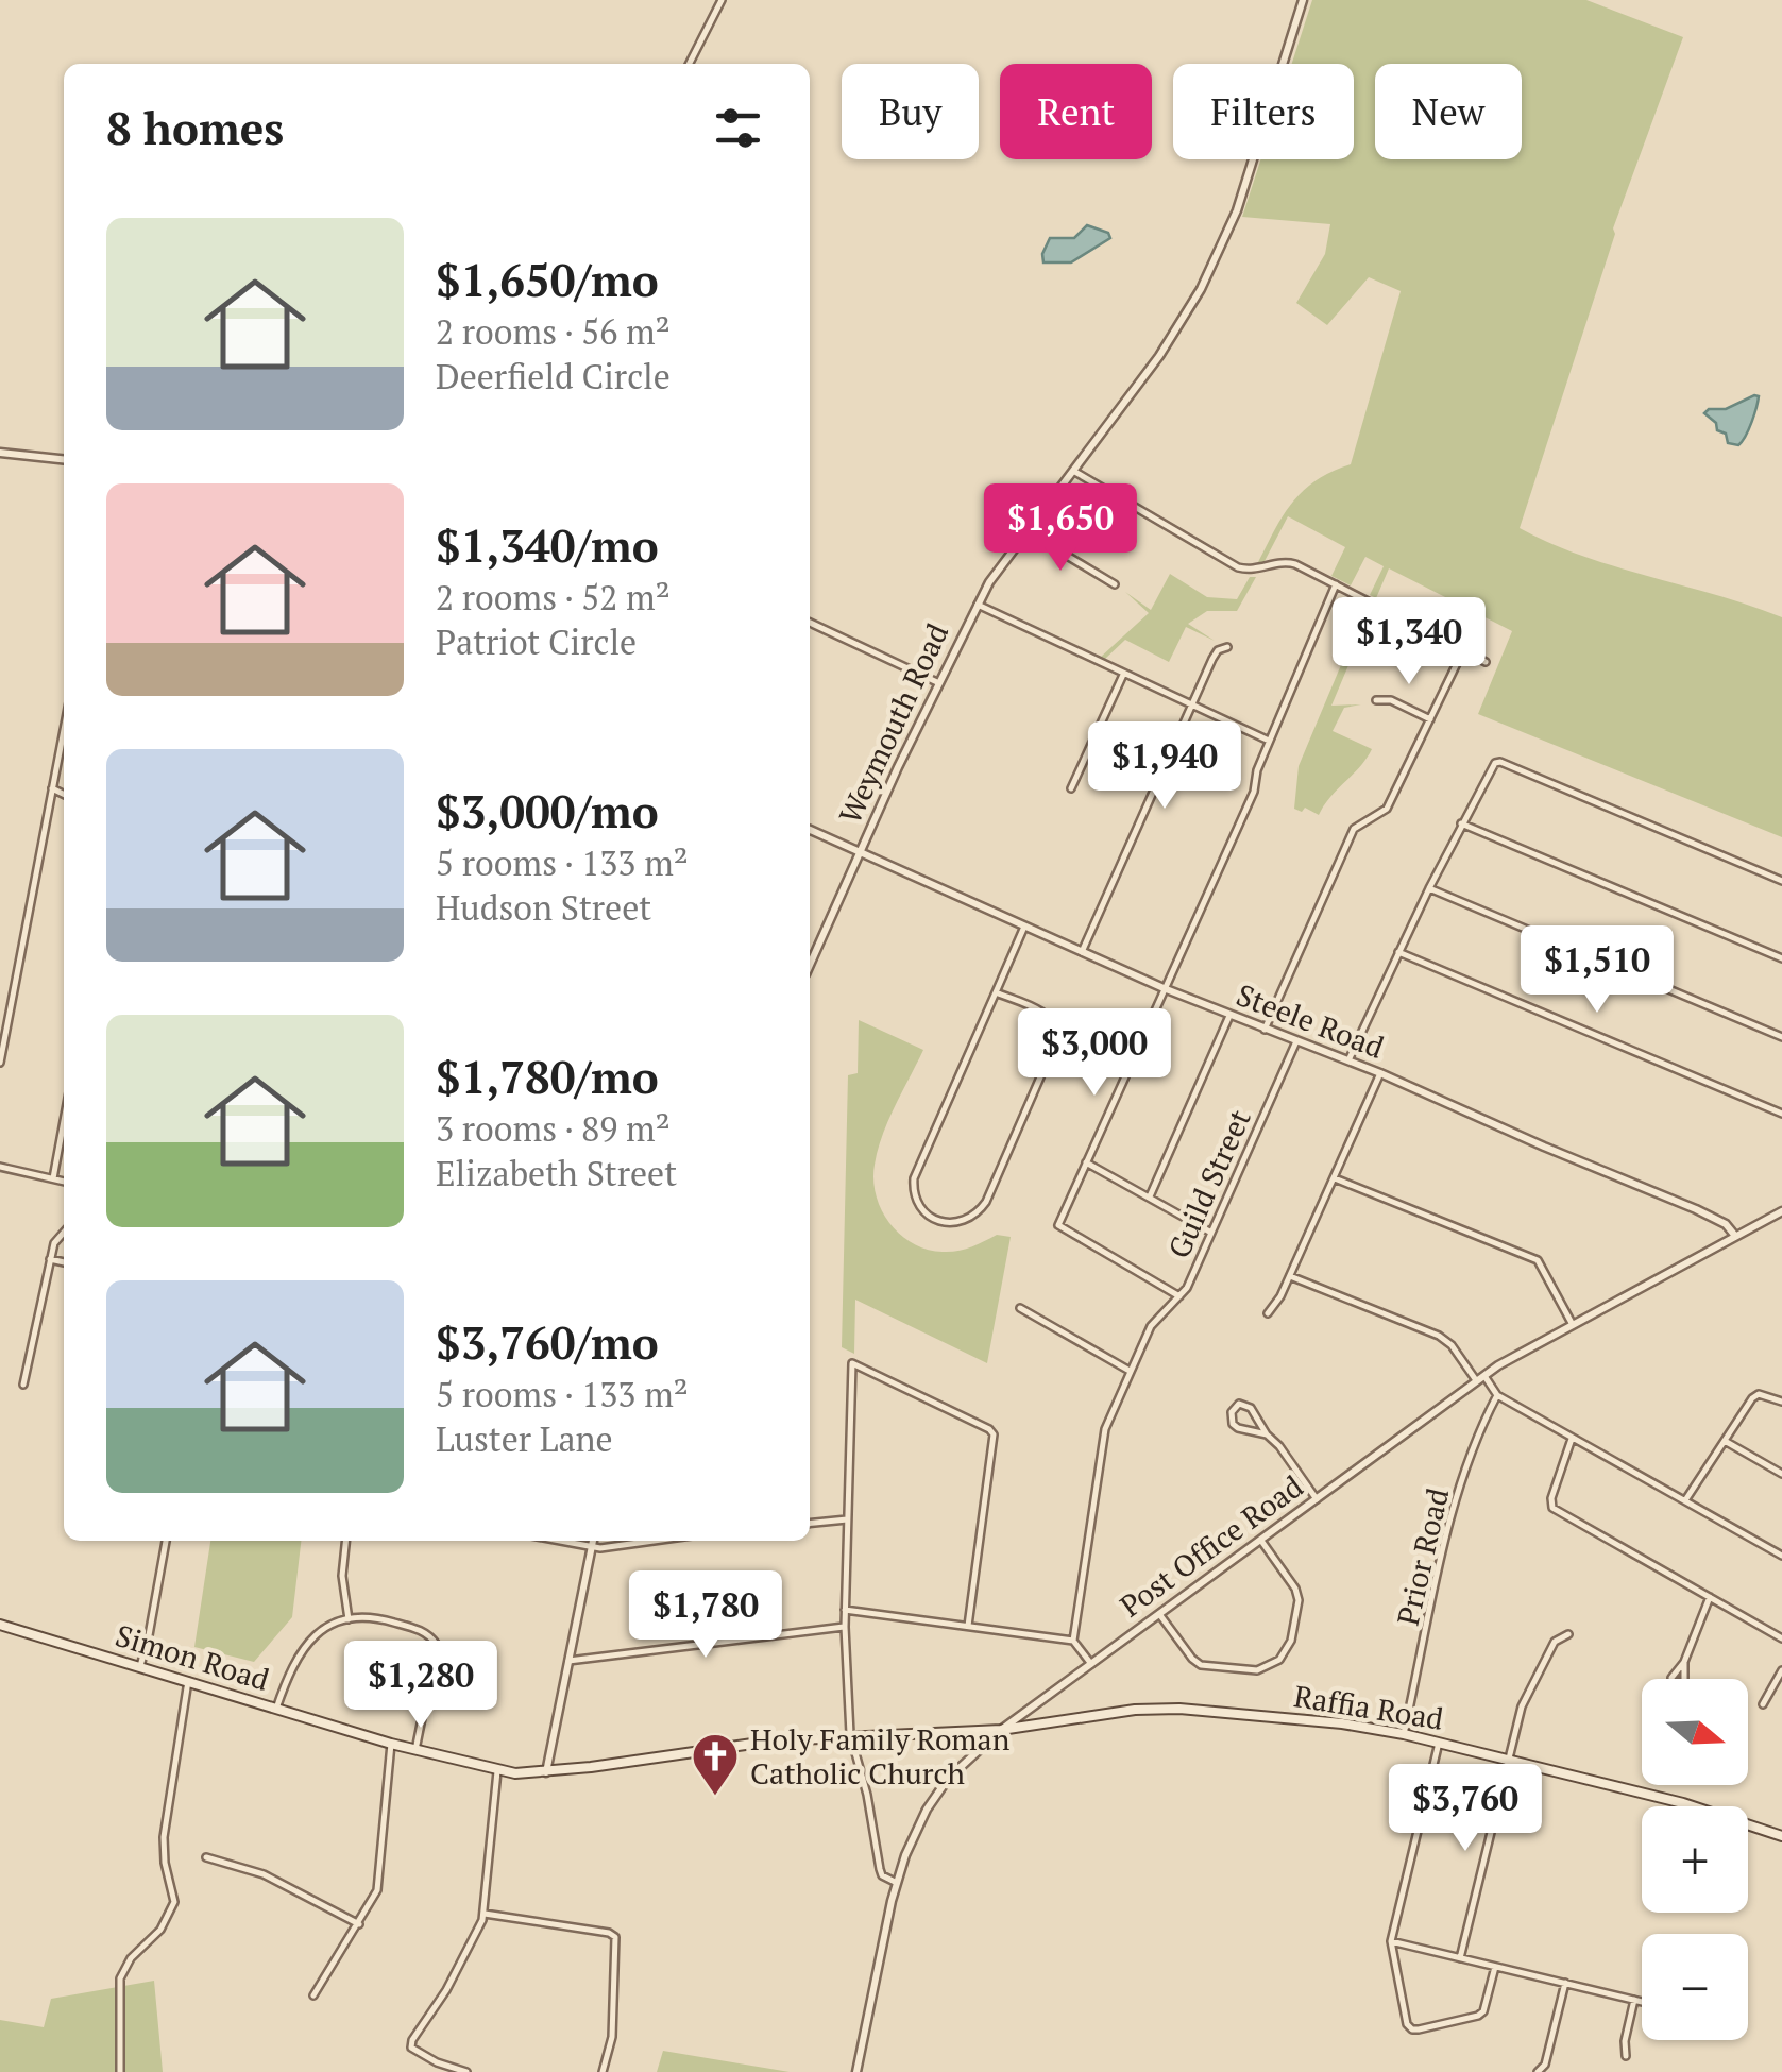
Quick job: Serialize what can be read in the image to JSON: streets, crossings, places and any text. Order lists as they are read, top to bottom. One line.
{"streets":{"main road":["Simon Road","Raffia Road"],"street":["Weymouth Road","Steele Road","Guild Street","Post Office Road","Prior Road"]},"crossings":[["Weymouth Road","Steele Road"],["Steele Road","Guild Street"],["Steele Road","Post Office Road"],["Post Office Road","Simon Road"],["Post Office Road","Raffia Road"],["Prior Road","Raffia Road"],["Simon Road","Raffia Road"]],"places":{"church":["Holy Family Roman Catholic Church"]},"north":"right","page":{"chip":["Buy","Rent","Filters","New"],"heading":"8 homes","list":[{"name":"$1,650/mo","note":"2 rooms · 56 m² · Deerfield Circle"},{"name":"$1,340/mo","note":"2 rooms · 52 m² · Patriot Circle"},{"name":"$3,000/mo","note":"5 rooms · 133 m² · Hudson Street"},{"name":"$1,780/mo","note":"3 rooms · 89 m² · Elizabeth Street"},{"name":"$3,760/mo","note":"5 rooms · 133 m² · Luster Lane"}],"price":["$1,650","$1,340","$1,940","$1,510","$3,000","$1,780","$1,280","$3,760"],"map_buttons":["+","−"]}}
